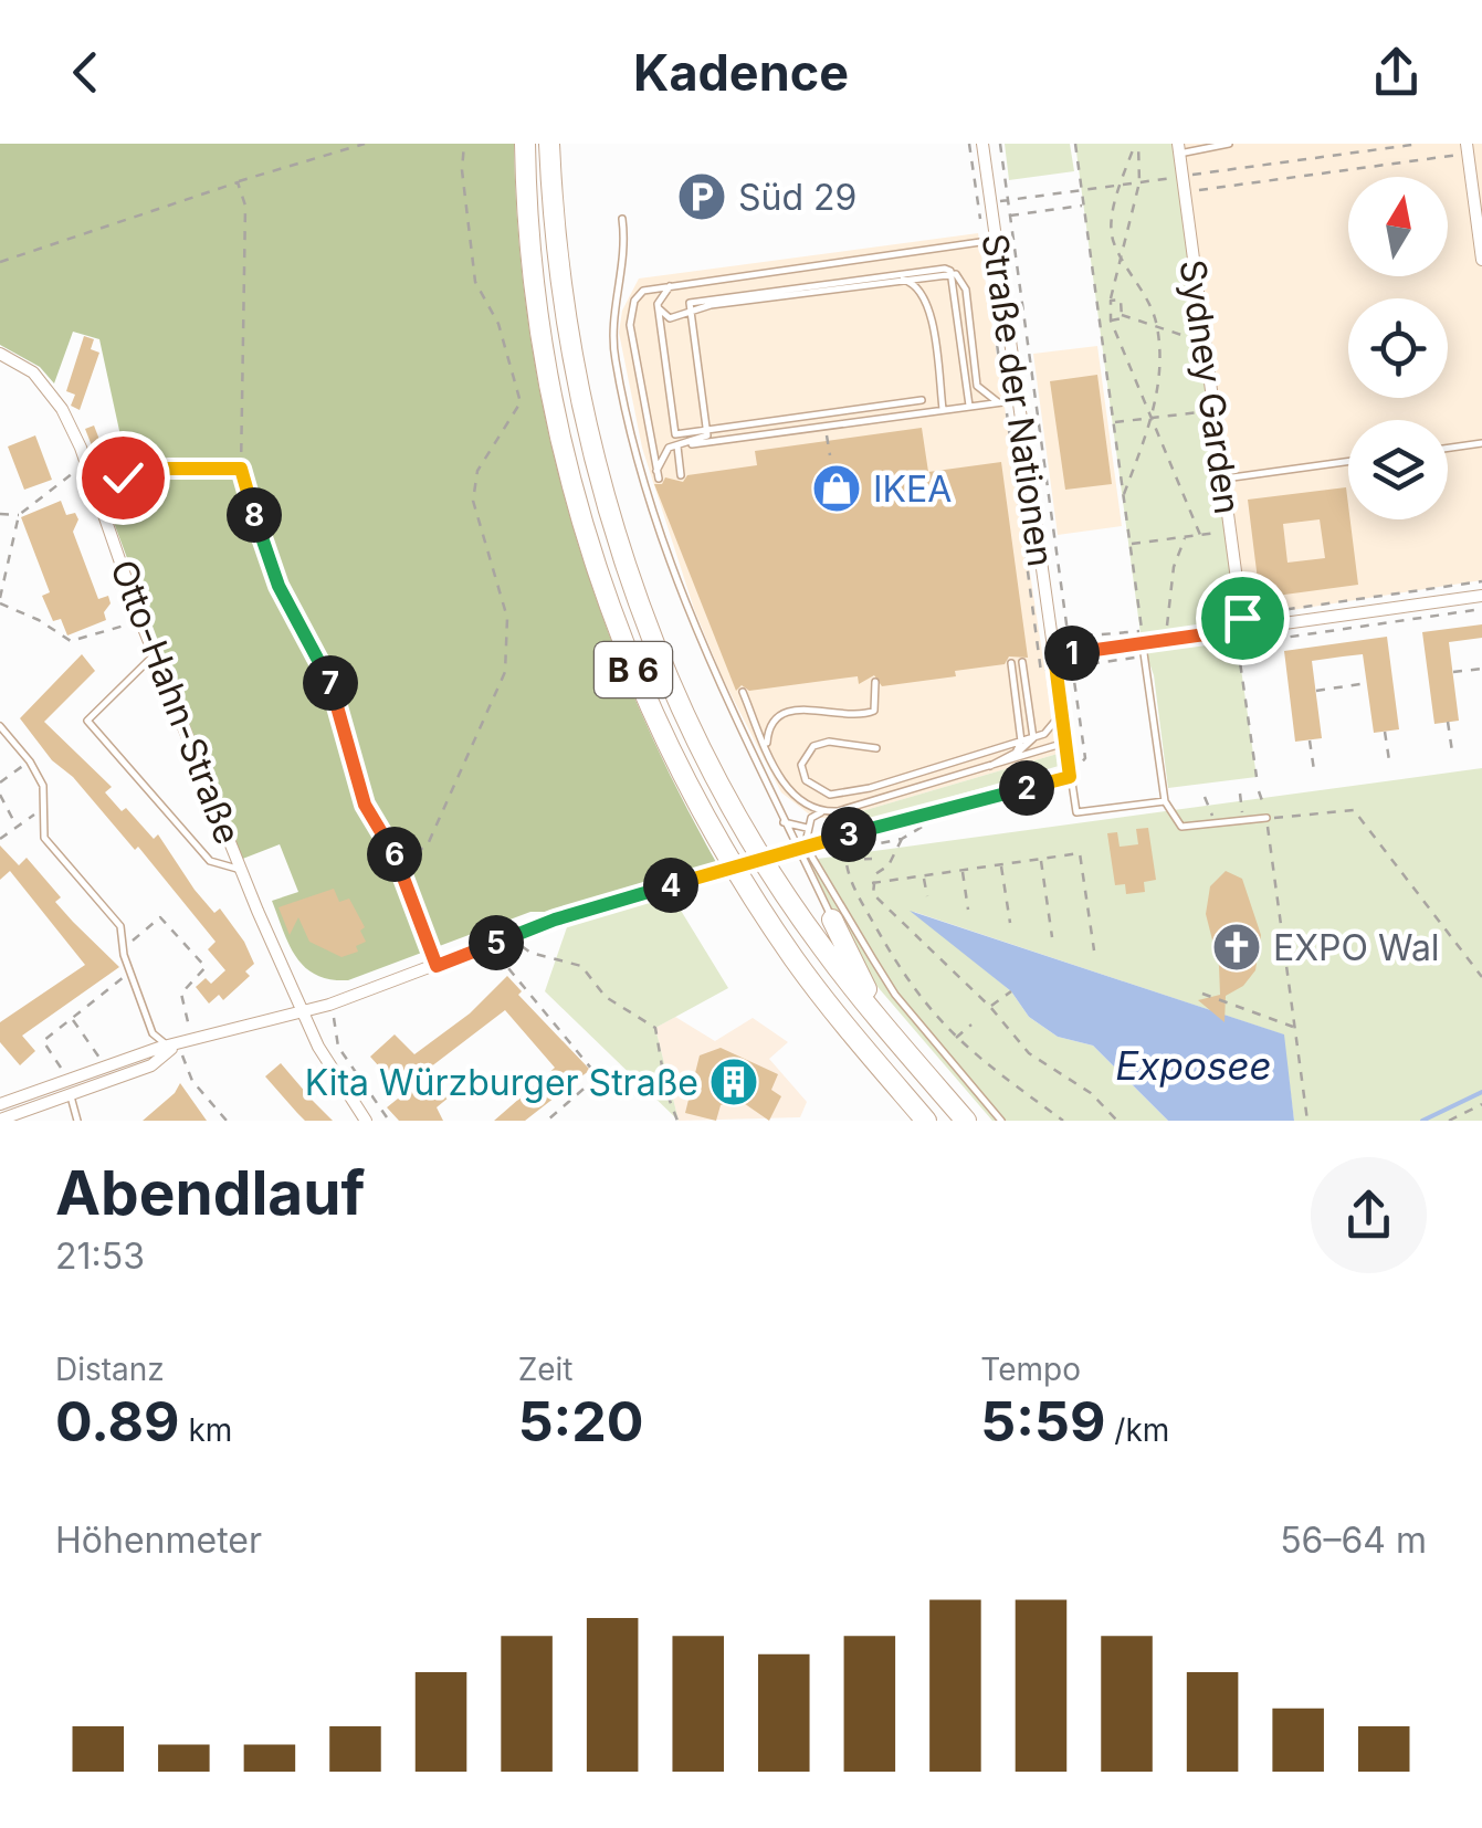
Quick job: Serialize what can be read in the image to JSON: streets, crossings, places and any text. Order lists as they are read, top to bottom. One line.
{"streets":{"highway":["B 6"],"street":["Sydney Garden","Straße der Nationen","Otto-Hahn-Straße"]},"water":["Exposee"],"places":{"parking":["Süd 29"],"shop":["IKEA"],"church":["EXPO Wal"],"building":["Kita Würzburger Straße"]},"north":"top","page":{"header":"Kadence","pins":["8","1","7","2","3","6","4","5"],"heading":["Abendlauf","21:53"],"stats":[["Distanz","0.89 km"],["Zeit","5:20"],["Tempo","5:59 /km"]],"chart":["Höhenmeter","56–64 m"]}}
